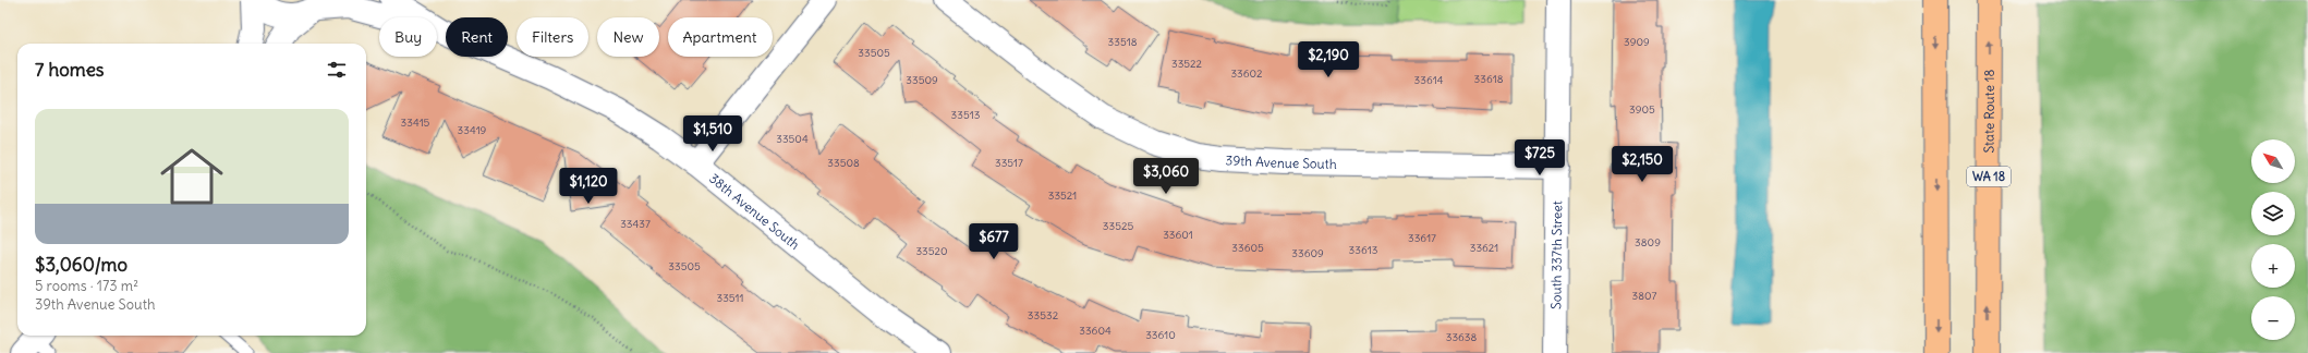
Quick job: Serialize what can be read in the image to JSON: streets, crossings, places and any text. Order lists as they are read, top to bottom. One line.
{"streets":{"highway":["State Route 18","WA 18"],"street":["39th Avenue South","38th Avenue South","South 337th Street"]},"crossings":[["39th Avenue South","South 337th Street"]],"house_numbers":["33518","3909","33505","33522","33602","33618","33509","33614","3905","33513","33415","33419","33504","33508","33517","33521","33437","33525","33601","33617","3809","33605","33621","33613","33520","33609","33505","3807","33511","33532","33604","33610","33638"],"north":"top left","page":{"chip":["Buy","Rent","Filters","New","Apartment"],"price":["$2,190","$1,510","$725","$2,150","$3,060","$1,120","$677"],"heading":"7 homes","list":[{"name":"$3,060/mo","note":"5 rooms · 173 m² · 39th Avenue South"}],"map_buttons":["+","−"]}}
